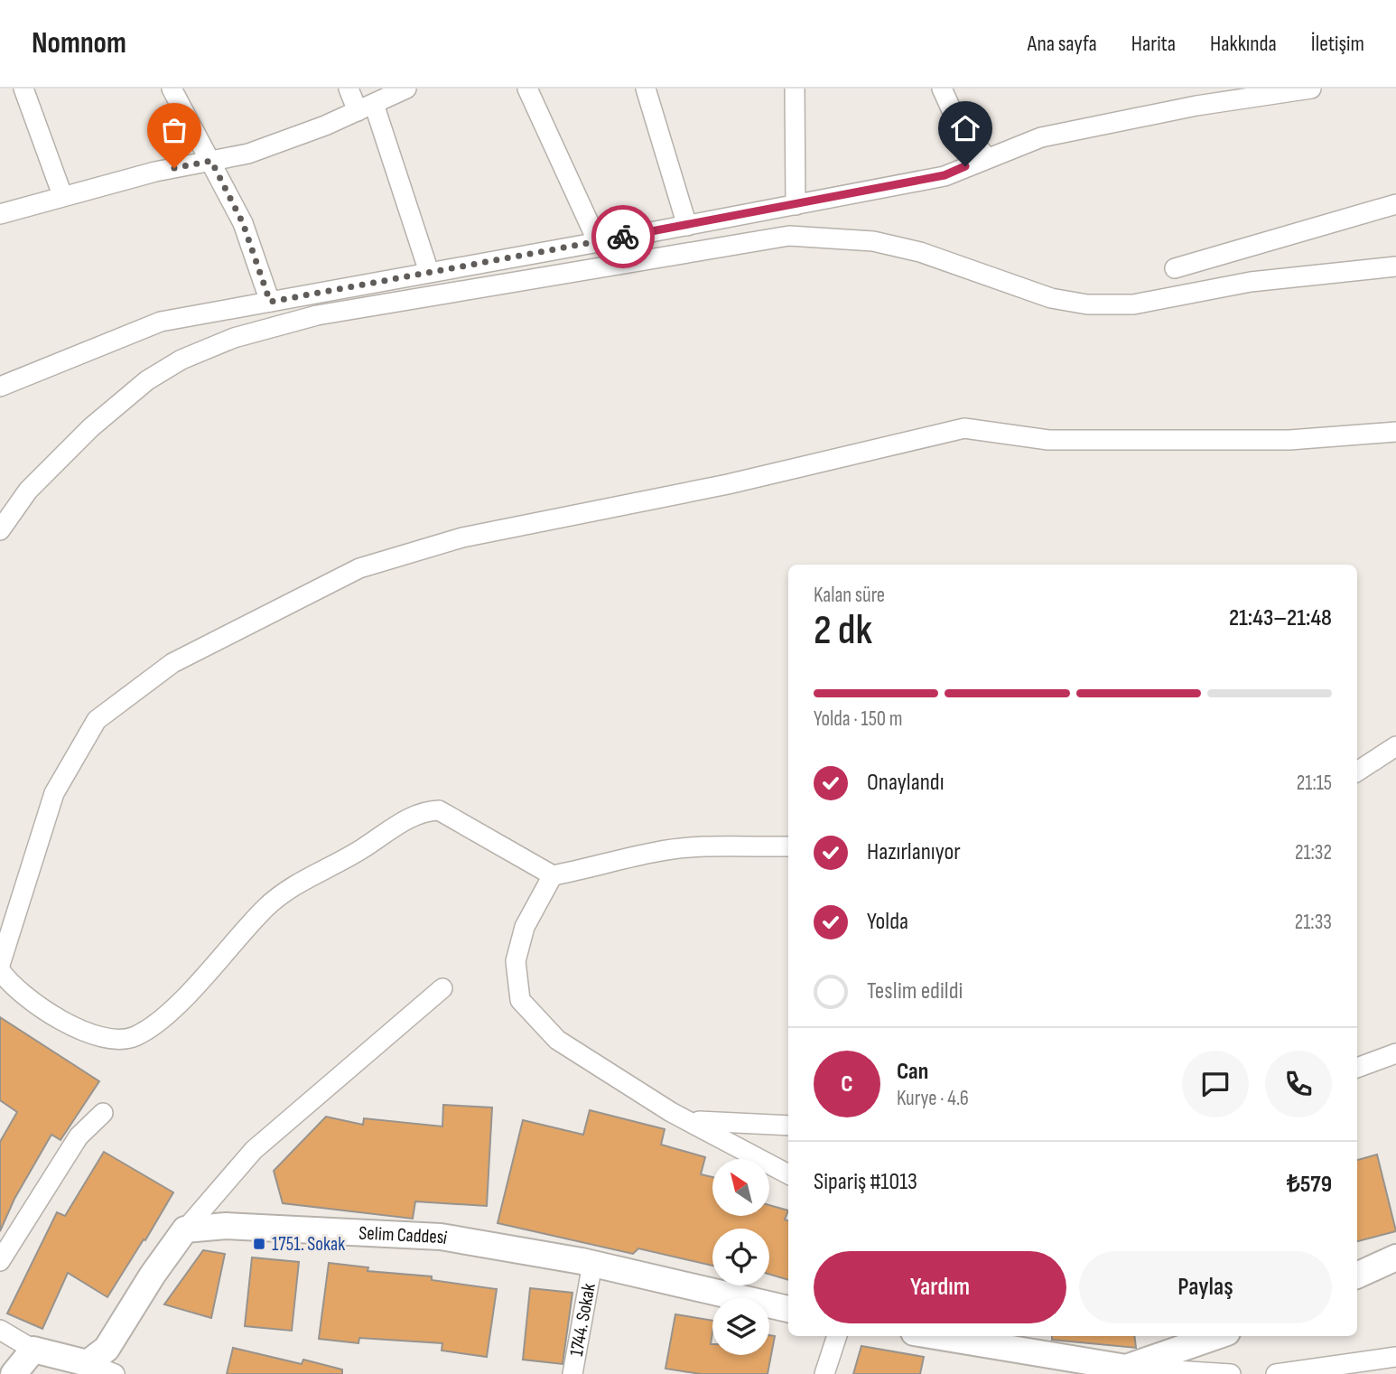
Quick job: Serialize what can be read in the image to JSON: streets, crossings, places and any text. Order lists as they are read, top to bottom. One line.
{"streets":{"main road":["Selim Caddesi"],"street":["1744. Sokak"]},"crossings":[["Selim Caddesi","1744. Sokak"]],"places":{"transit":["1751. Sokak"]},"north":"top left","page":{"header":"Nomnom","nav":["Ana sayfa","Harita","Hakkında","İletişim"],"heading":["2 dk","Kalan süre","21:43–21:48"],"panel":["Can","Kurye · 4.6","Sipariş #1013","₺579"],"bar":"Yolda · 150 m","list":[["Onaylandı","21:15"],["Hazırlanıyor","21:32"],["Yolda","21:33"],"Teslim edildi"],"round":"C","buttons":["Yardım","Paylaş"]}}
